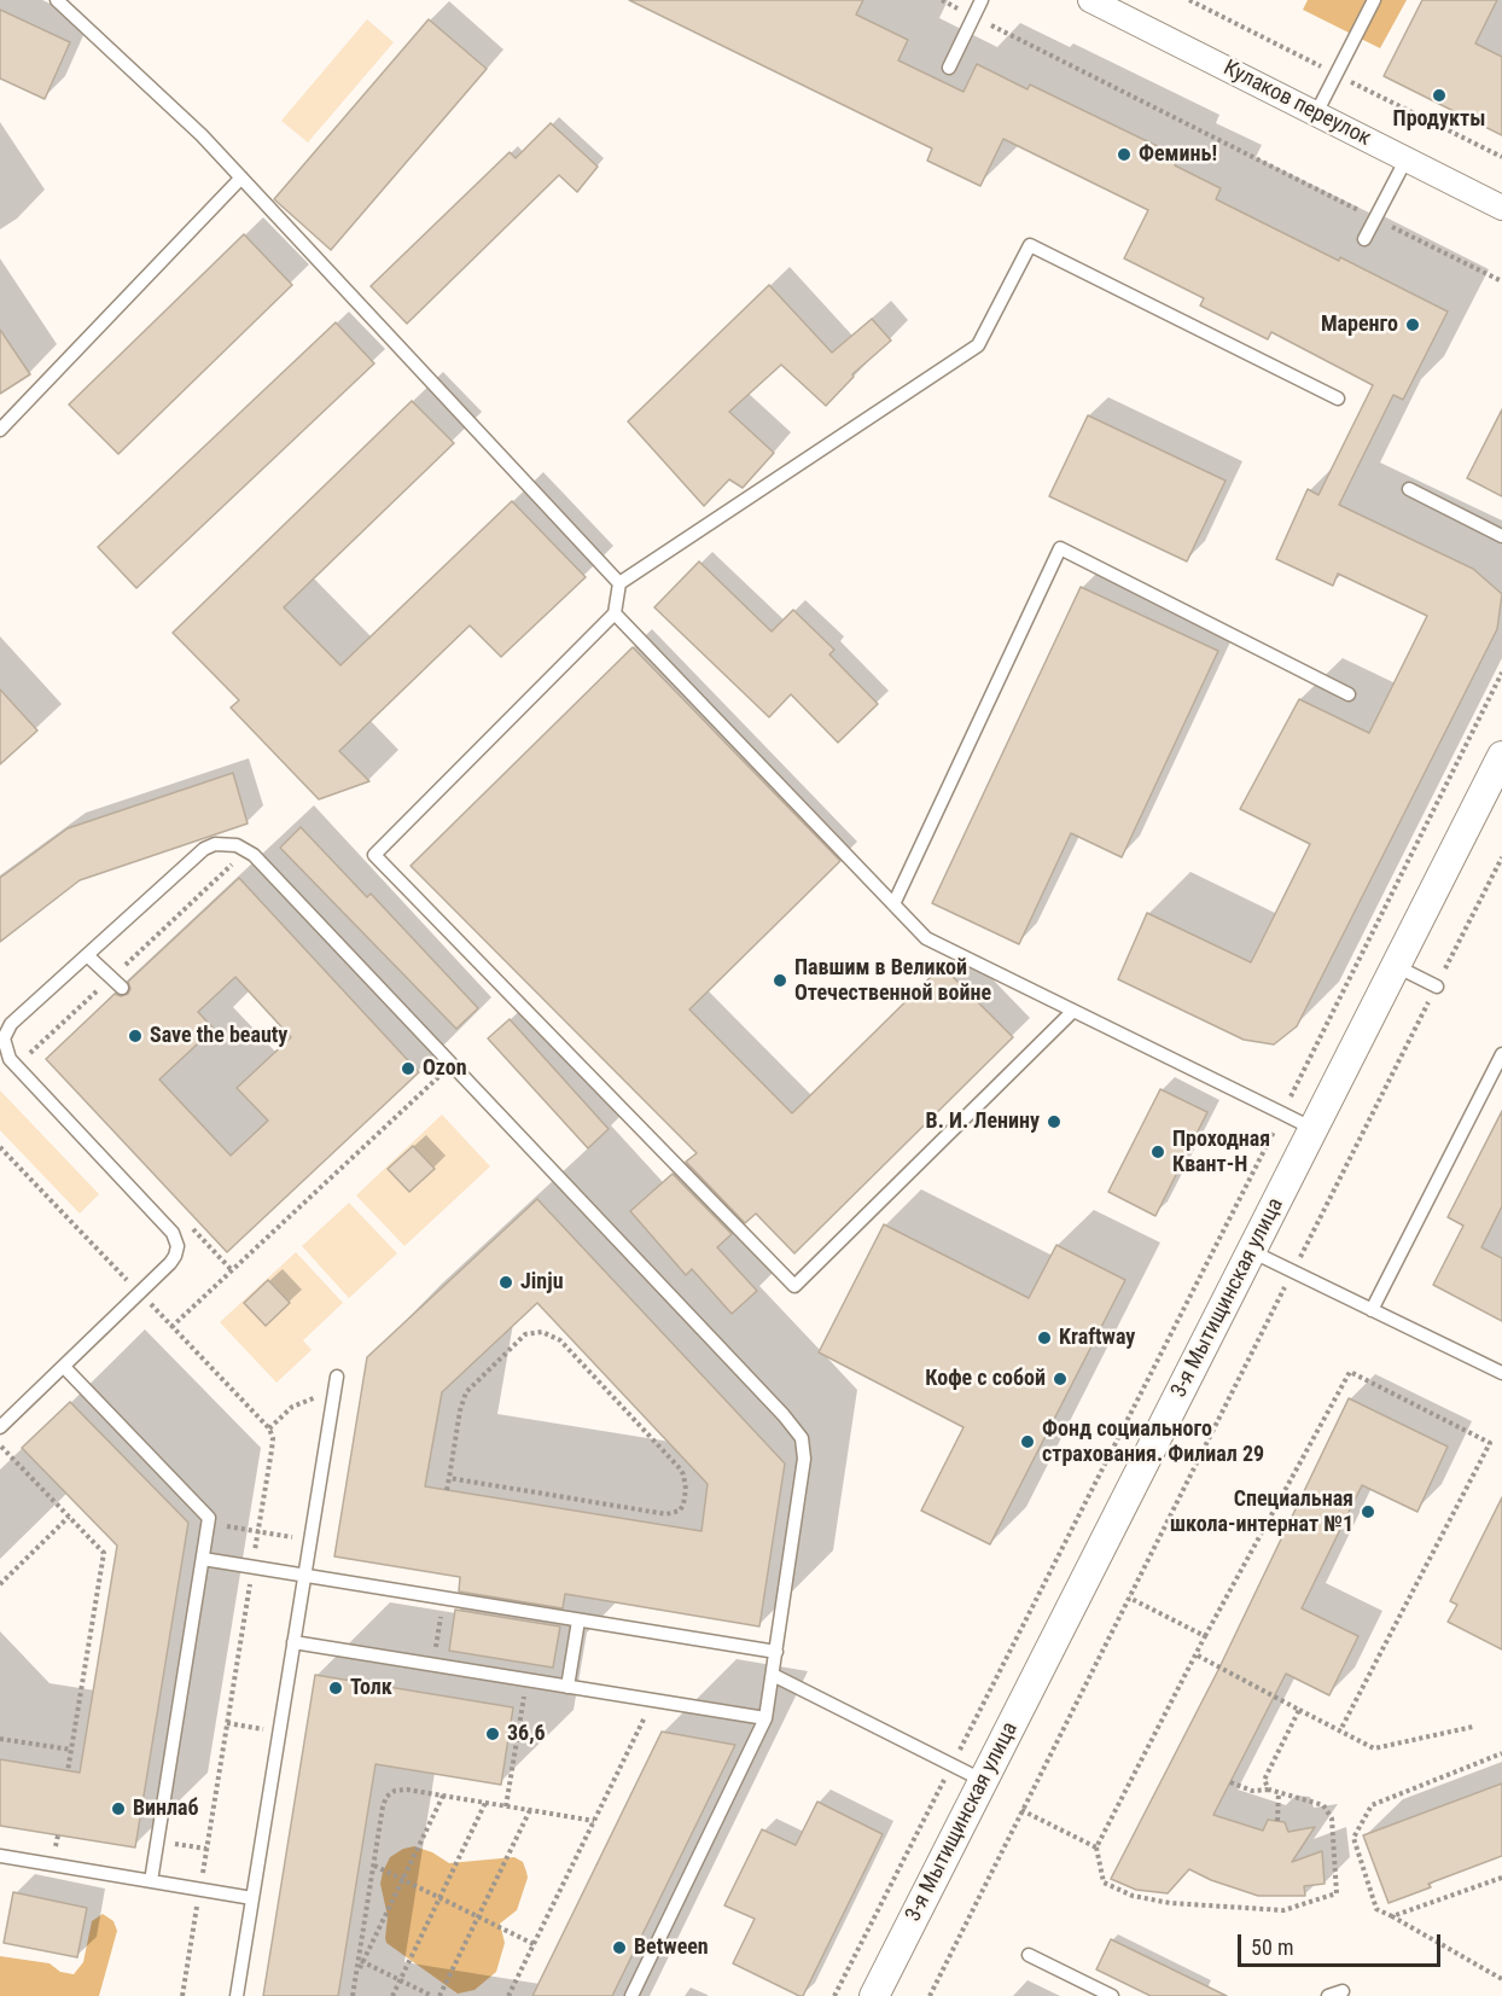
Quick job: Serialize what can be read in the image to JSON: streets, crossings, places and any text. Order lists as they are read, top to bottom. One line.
{"streets":{"street":["Кулаков переулок","3-я Мытищинская улица"]},"places":["Продукты","Феминь!","Маренго","Павшим в Великой Отечественной войне","Save the beauty","Ozon","В. И. Ленину","Проходная Квант-Н","Jinju","Kraftway","Кофе с собой","Фонд социального страхования. Филиал 29","Специальная школа-интернат №1","Толк","36,6","Винлаб","Between"],"scale_bar":"50 m"}
